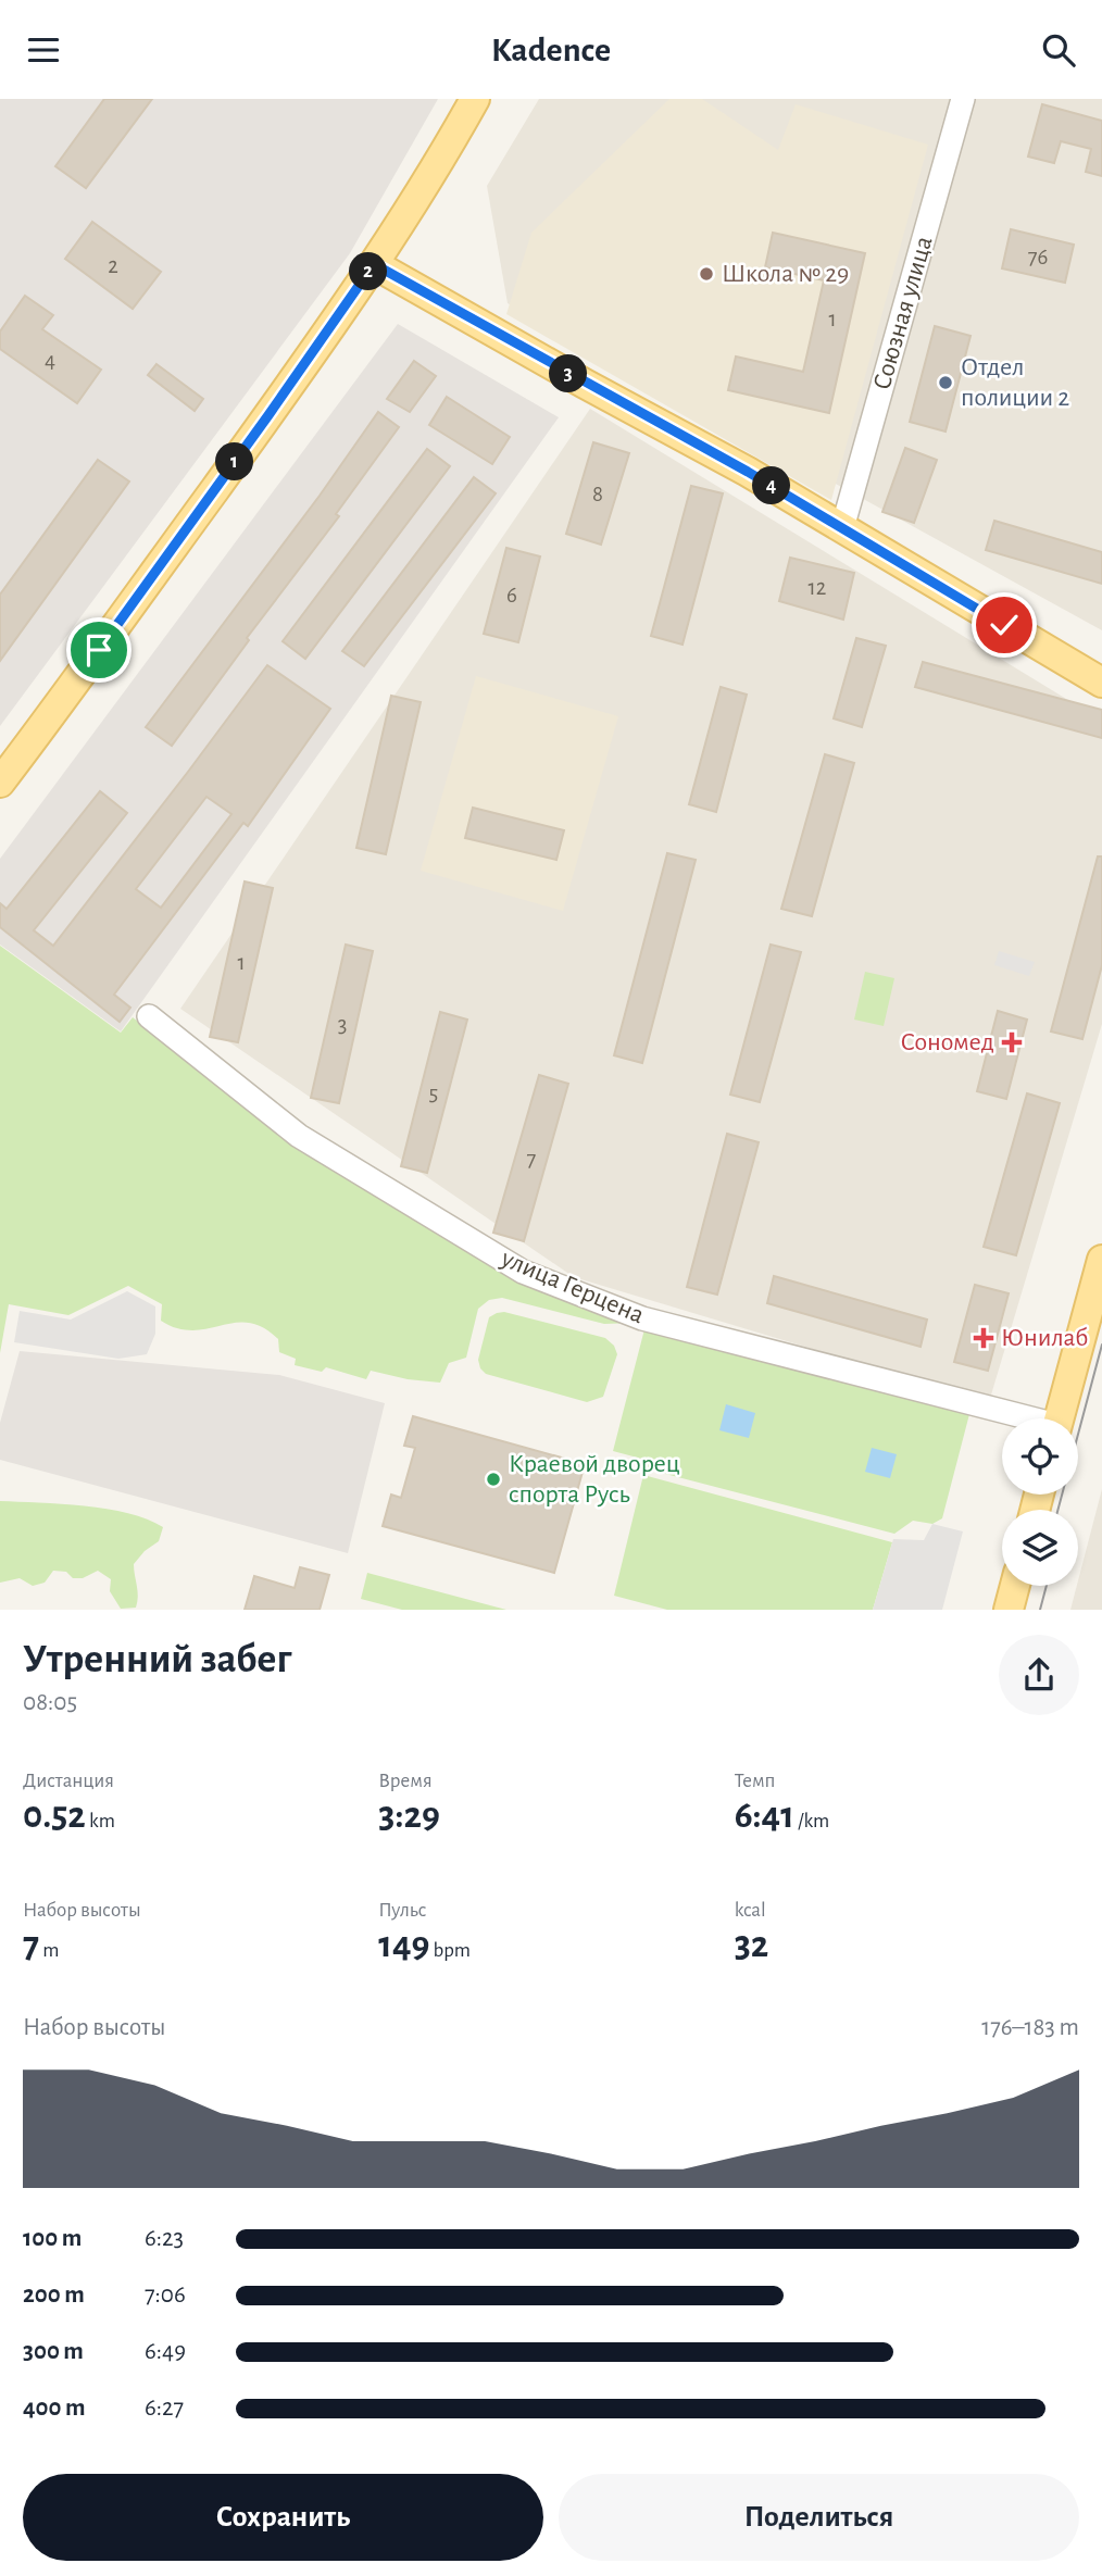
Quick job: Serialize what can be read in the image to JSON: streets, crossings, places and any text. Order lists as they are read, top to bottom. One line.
{"streets":{"street":["Союзная улица","улица Герцена"]},"places":{"other":["Школа № 29","Отдел полиции 2","Краевой дворец спорта Русь"],"health":["Сономед","Юнилаб"]},"house_numbers":["76","2","1","4","8","12","6","1","3","5","7"],"page":{"header":"Kadence","pins":["2","3","1","4"],"heading":["Утренний забег","08:05"],"stats":[["Дистанция","0.52 km"],["Время","3:29"],["Темп","6:41 /km"],["Набор высоты","7 m"],["Пульс","149 bpm"],["kcal","32"]],"chart":["Набор высоты","176–183 m"],"list":[{"name":"100 m","note":"6:23"},{"name":"200 m","note":"7:06"},{"name":"300 m","note":"6:49"},{"name":"400 m","note":"6:27"}],"buttons":["Сохранить","Поделиться"]}}
